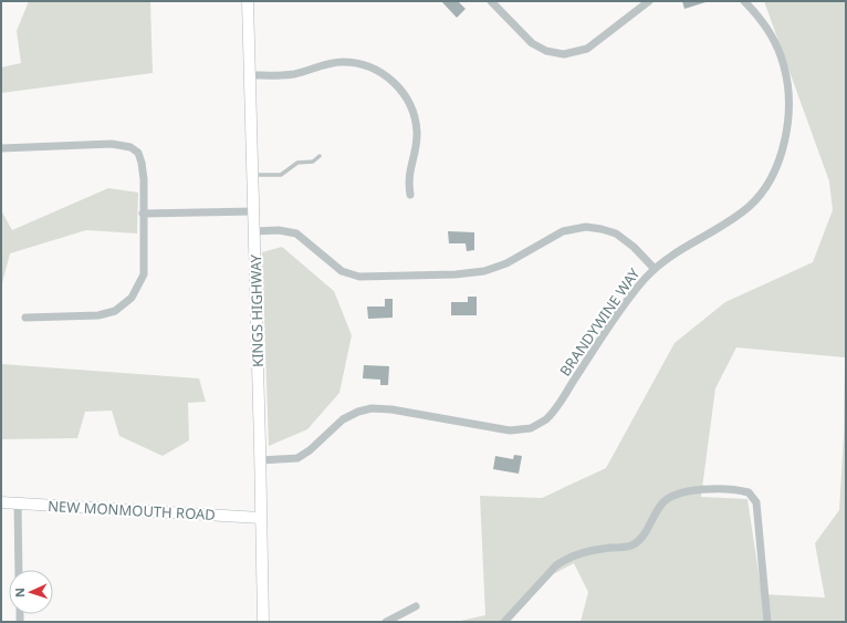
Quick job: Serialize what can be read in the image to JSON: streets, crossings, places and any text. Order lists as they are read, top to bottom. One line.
{"streets":{"street":["KINGS HIGHWAY","BRANDYWINE WAY","NEW MONMOUTH ROAD"]},"crossings":[["KINGS HIGHWAY","BRANDYWINE WAY"],["KINGS HIGHWAY","NEW MONMOUTH ROAD"]],"north":"left"}
